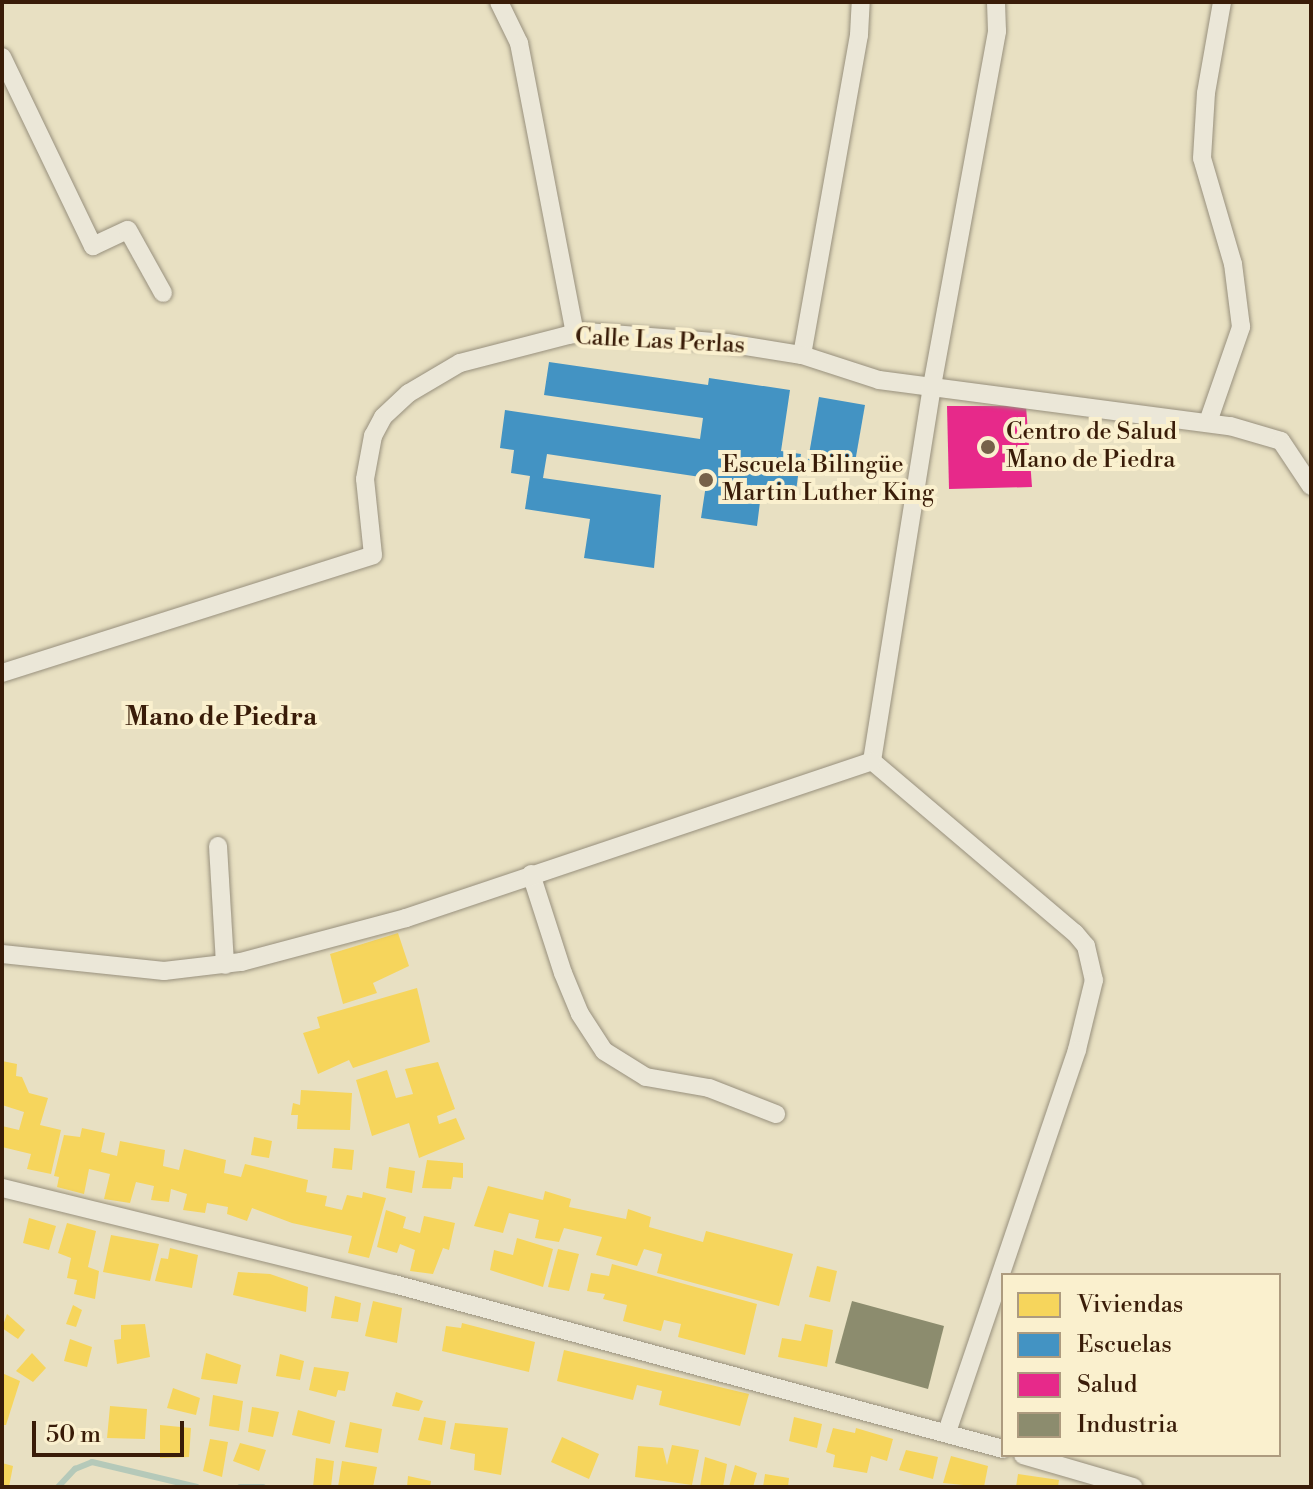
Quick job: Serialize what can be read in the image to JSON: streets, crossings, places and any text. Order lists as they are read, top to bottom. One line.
{"streets":{"street":["Calle Las Perlas"]},"districts":["Mano de Piedra"],"places":["Centro de Salud Mano de Piedra","Escuela Bilingüe Martin Luther King"],"legend":["Viviendas","Escuelas","Salud","Industria"],"scale_bar":"50 m"}
